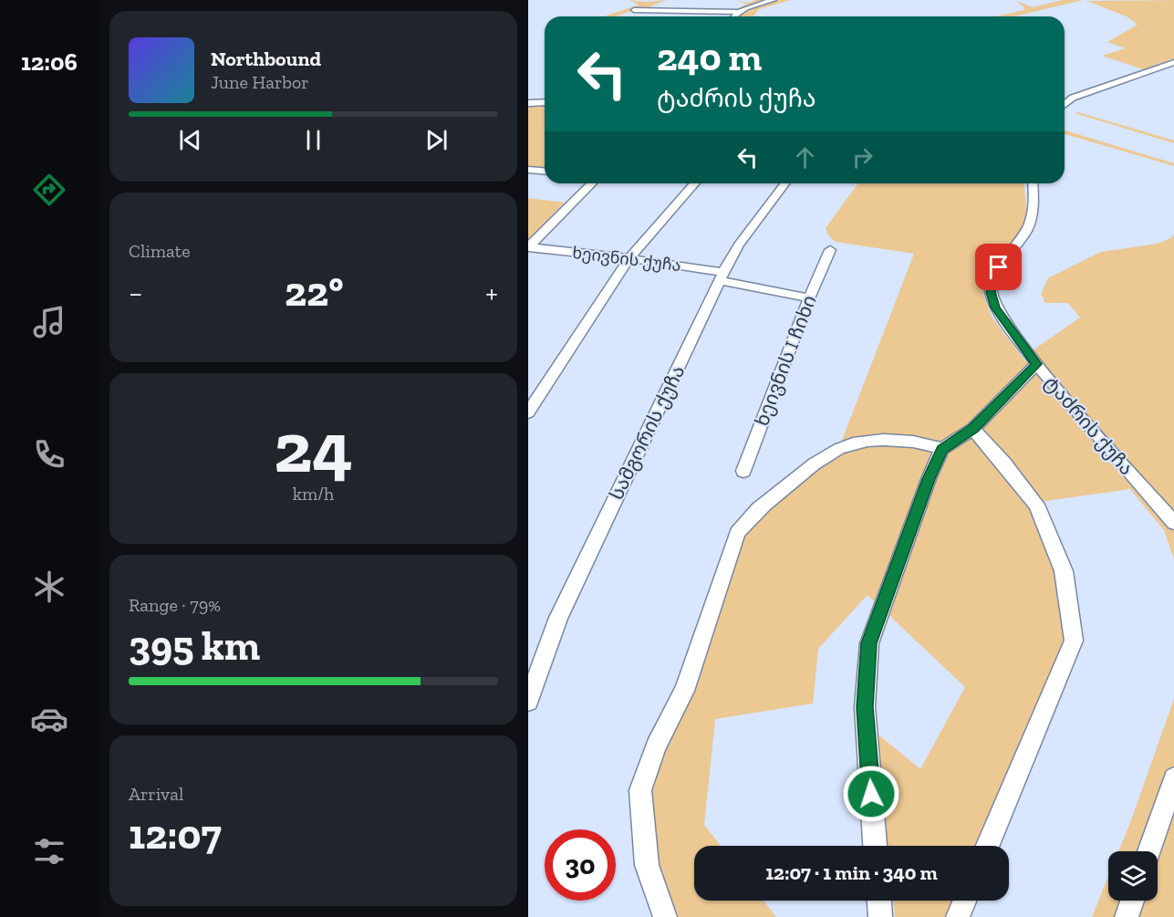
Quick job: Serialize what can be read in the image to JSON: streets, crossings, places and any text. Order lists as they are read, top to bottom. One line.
{"streets":{"street":["ხეივნის ქუჩა","ხეივნის I ჩიხი","ტაძრის ქუჩა","სამგორის ქუჩა"]},"crossings":[["ხეივნის ქუჩა","ხეივნის I ჩიხი"],["ხეივნის ქუჩა","სამგორის ქუჩა"]],"page":{"tabs":"12:06","turn":["240 m","ტაძრის ქუჩა"],"song":["Northbound","June Harbor"],"tile":["Climate",["24","km/h"],["Range · 79%","395 km"],["Arrival","12:07"]],"heat":["−","22°","+"],"limit":"30","trip":"12:07 · 1 min · 340 m"}}
